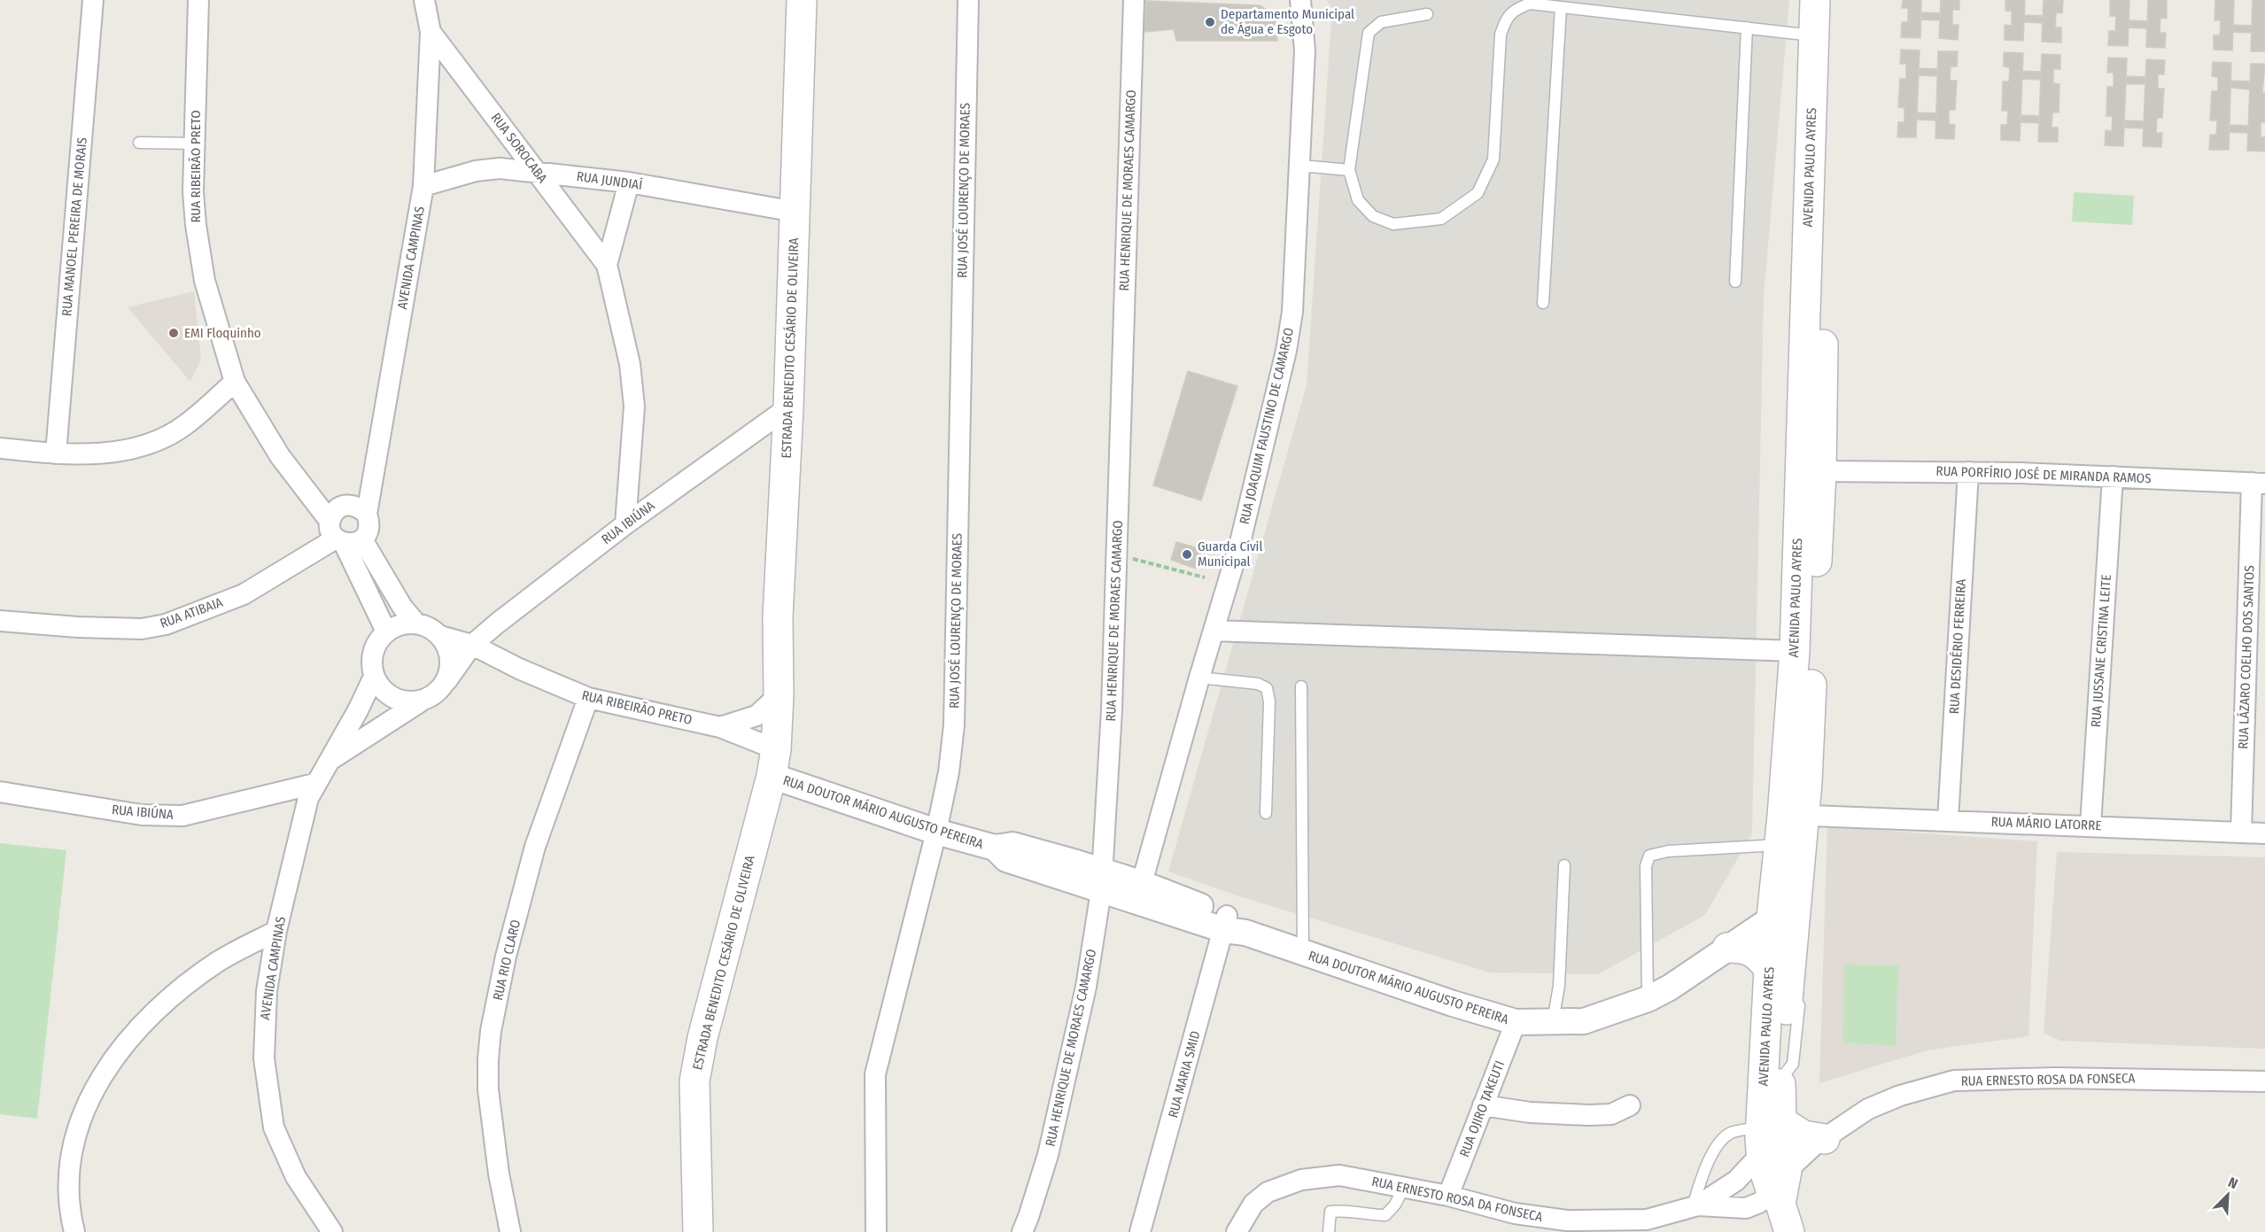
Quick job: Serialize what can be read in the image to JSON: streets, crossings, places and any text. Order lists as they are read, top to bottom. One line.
{"streets":{"main road":["AVENIDA PAULO AYRES","ESTRADA BENEDITO CESÁRIO DE OLIVEIRA"],"street":["RUA SOROCABA","RUA RIBEIRÃO PRETO","RUA JUNDIAÍ","RUA JOSÉ LOURENÇO DE MORAES","RUA HENRIQUE DE MORAES CAMARGO","RUA MANOEL PEREIRA DE MORAIS","AVENIDA CAMPINAS","RUA JOAQUIM FAUSTINO DE CAMARGO","RUA PORFÍRIO JOSÉ DE MIRANDA RAMOS","RUA IBIÚNA","RUA ATIBAIA","RUA DESIDÉRIO FERREIRA","RUA JUSSANE CRISTINA LEITE","RUA LÁZARO COELHO DOS SANTOS","RUA DOUTOR MÁRIO AUGUSTO PEREIRA","RUA MÁRIO LATORRE","RUA RIO CLARO","RUA MARIA SMID","RUA ERNESTO ROSA DA FONSECA","RUA OJIRO TAKEUTI"]},"crossings":[["RUA SOROCABA","RUA JUNDIAÍ"],["RUA SOROCABA","AVENIDA CAMPINAS"],["RUA SOROCABA","RUA IBIÚNA"],["RUA RIBEIRÃO PRETO","AVENIDA CAMPINAS"],["RUA RIBEIRÃO PRETO","ESTRADA BENEDITO CESÁRIO DE OLIVEIRA"],["RUA RIBEIRÃO PRETO","RUA IBIÚNA"],["RUA RIBEIRÃO PRETO","RUA ATIBAIA"],["RUA RIBEIRÃO PRETO","RUA DOUTOR MÁRIO AUGUSTO PEREIRA"],["RUA RIBEIRÃO PRETO","RUA RIO CLARO"],["AVENIDA PAULO AYRES","RUA PORFÍRIO JOSÉ DE MIRANDA RAMOS"],["AVENIDA PAULO AYRES","RUA DOUTOR MÁRIO AUGUSTO PEREIRA"],["AVENIDA PAULO AYRES","RUA MÁRIO LATORRE"],["AVENIDA PAULO AYRES","RUA ERNESTO ROSA DA FONSECA"],["RUA JUNDIAÍ","AVENIDA CAMPINAS"],["RUA JUNDIAÍ","ESTRADA BENEDITO CESÁRIO DE OLIVEIRA"],["RUA JOSÉ LOURENÇO DE MORAES","RUA DOUTOR MÁRIO AUGUSTO PEREIRA"],["RUA HENRIQUE DE MORAES CAMARGO","RUA DOUTOR MÁRIO AUGUSTO PEREIRA"],["AVENIDA CAMPINAS","RUA IBIÚNA"],["AVENIDA CAMPINAS","RUA ATIBAIA"],["ESTRADA BENEDITO CESÁRIO DE OLIVEIRA","RUA IBIÚNA"],["ESTRADA BENEDITO CESÁRIO DE OLIVEIRA","RUA DOUTOR MÁRIO AUGUSTO PEREIRA"],["RUA JOAQUIM FAUSTINO DE CAMARGO","RUA DOUTOR MÁRIO AUGUSTO PEREIRA"],["RUA PORFÍRIO JOSÉ DE MIRANDA RAMOS","RUA DESIDÉRIO FERREIRA"],["RUA PORFÍRIO JOSÉ DE MIRANDA RAMOS","RUA JUSSANE CRISTINA LEITE"],["RUA PORFÍRIO JOSÉ DE MIRANDA RAMOS","RUA LÁZARO COELHO DOS SANTOS"],["RUA DESIDÉRIO FERREIRA","RUA MÁRIO LATORRE"],["RUA JUSSANE CRISTINA LEITE","RUA MÁRIO LATORRE"],["RUA LÁZARO COELHO DOS SANTOS","RUA MÁRIO LATORRE"],["RUA DOUTOR MÁRIO AUGUSTO PEREIRA","RUA MARIA SMID"],["RUA DOUTOR MÁRIO AUGUSTO PEREIRA","RUA OJIRO TAKEUTI"],["RUA ERNESTO ROSA DA FONSECA","RUA OJIRO TAKEUTI"]],"places":["Departamento Municipal de Água e Esgoto","EMI Floquinho","Guarda Cívil Municipal"],"north":"top right"}
